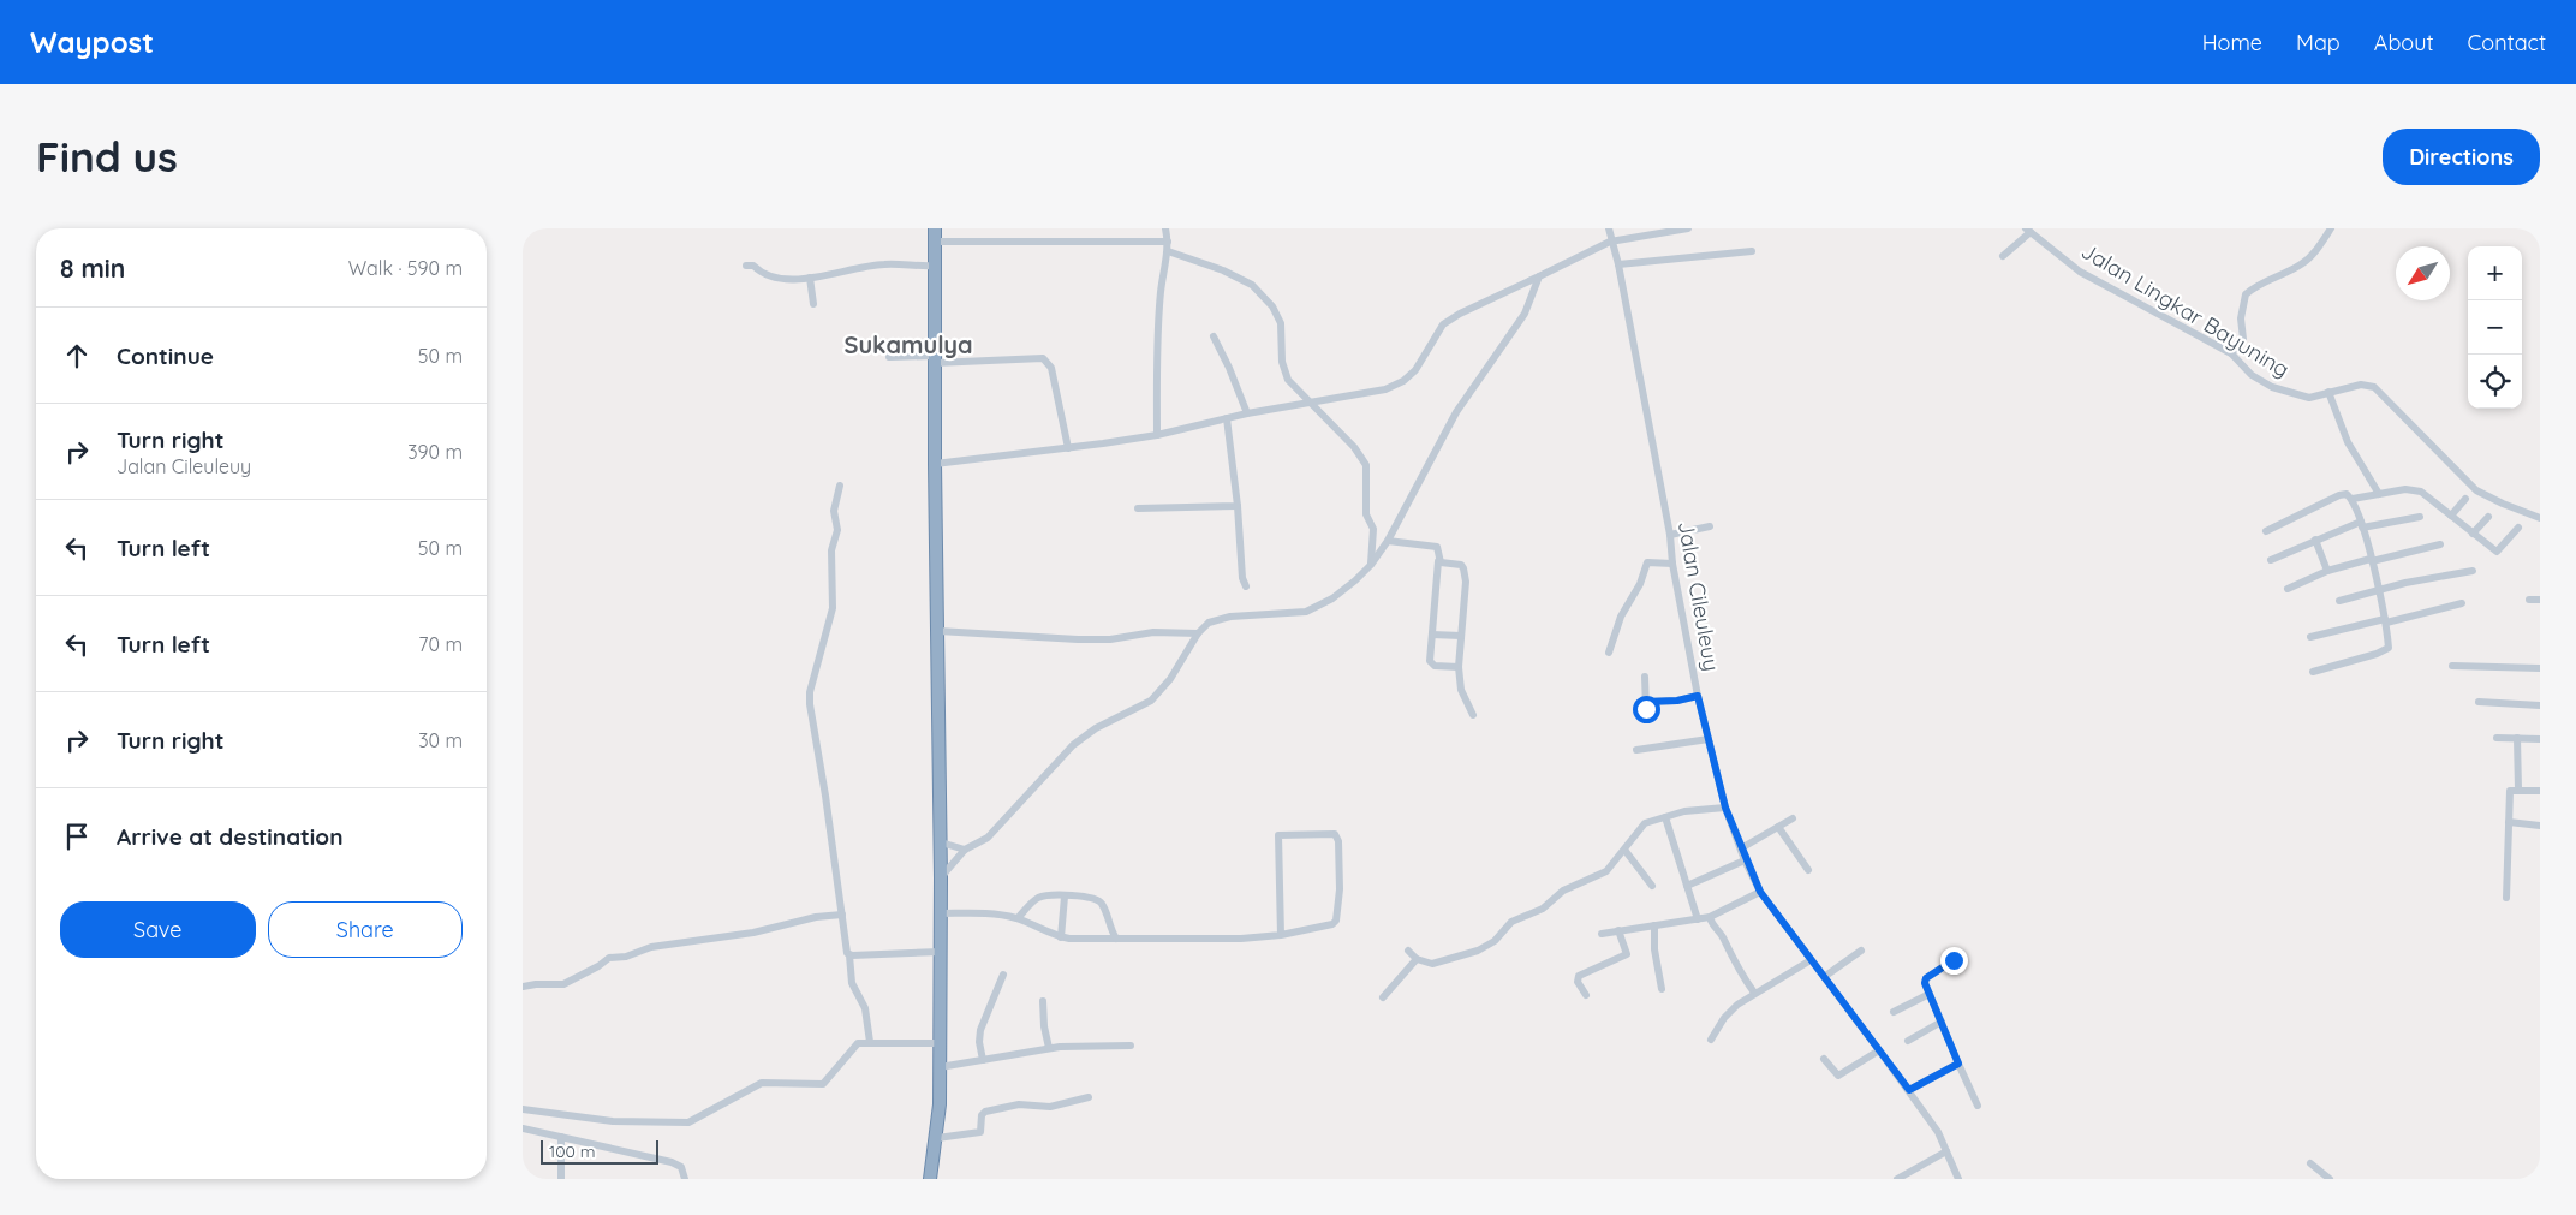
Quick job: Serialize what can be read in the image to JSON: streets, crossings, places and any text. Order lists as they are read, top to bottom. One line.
{"streets":{"street":["Jalan Lingkar Bayuning","Jalan Cileuleuy"]},"districts":["Sukamulya"],"scale_bar":"100 m","north":"bottom left","page":{"header":"Waypost","nav":["Home","Map","About","Contact"],"buttons":["Directions",["Save","Share"]],"title":"Find us","heading":["8 min","Walk · 590 m"],"map_buttons":["+","−"],"list":[["Continue","50 m"],["Turn right","Jalan Cileuleuy","390 m"],["Turn left","50 m"],["Turn left","70 m"],["Turn right","30 m"],"Arrive at destination"],"scale":"100 m"}}
